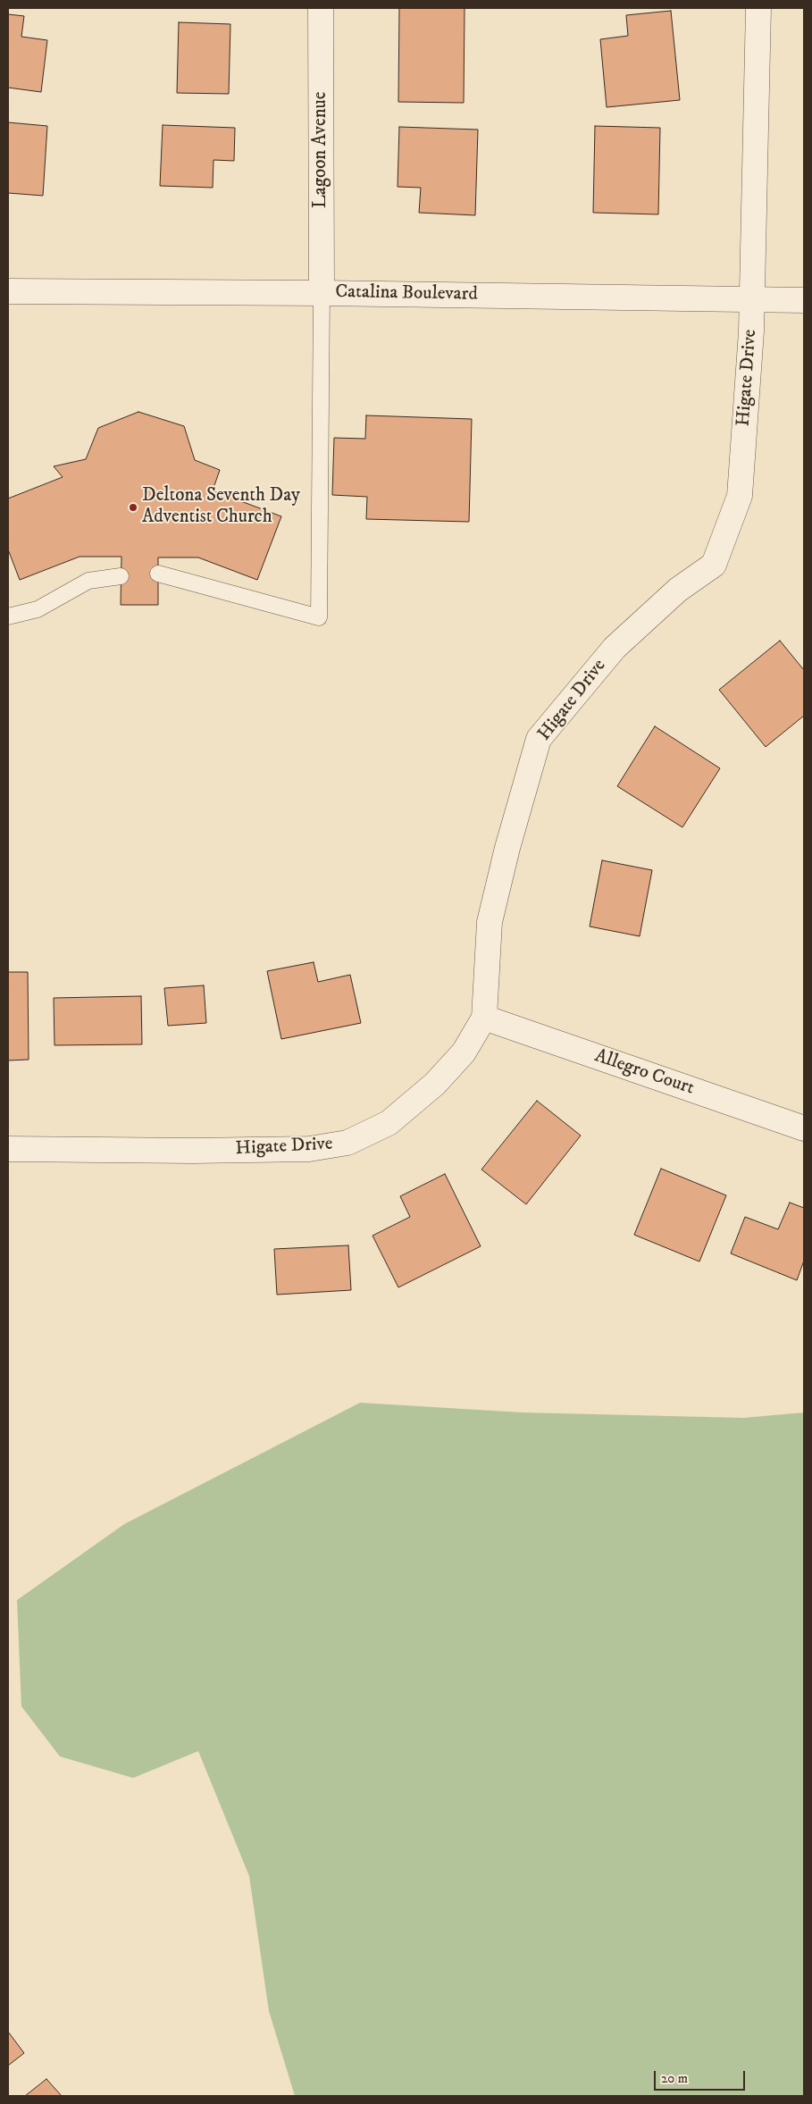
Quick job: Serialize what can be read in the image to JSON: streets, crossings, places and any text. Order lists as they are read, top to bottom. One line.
{"streets":{"street":["Lagoon Avenue","Catalina Boulevard","Higate Drive","Allegro Court"]},"crossings":[["Lagoon Avenue","Catalina Boulevard"],["Catalina Boulevard","Higate Drive"],["Higate Drive","Allegro Court"]],"places":["Deltona Seventh Day Adventist Church"],"scale_bar":"20 m"}
